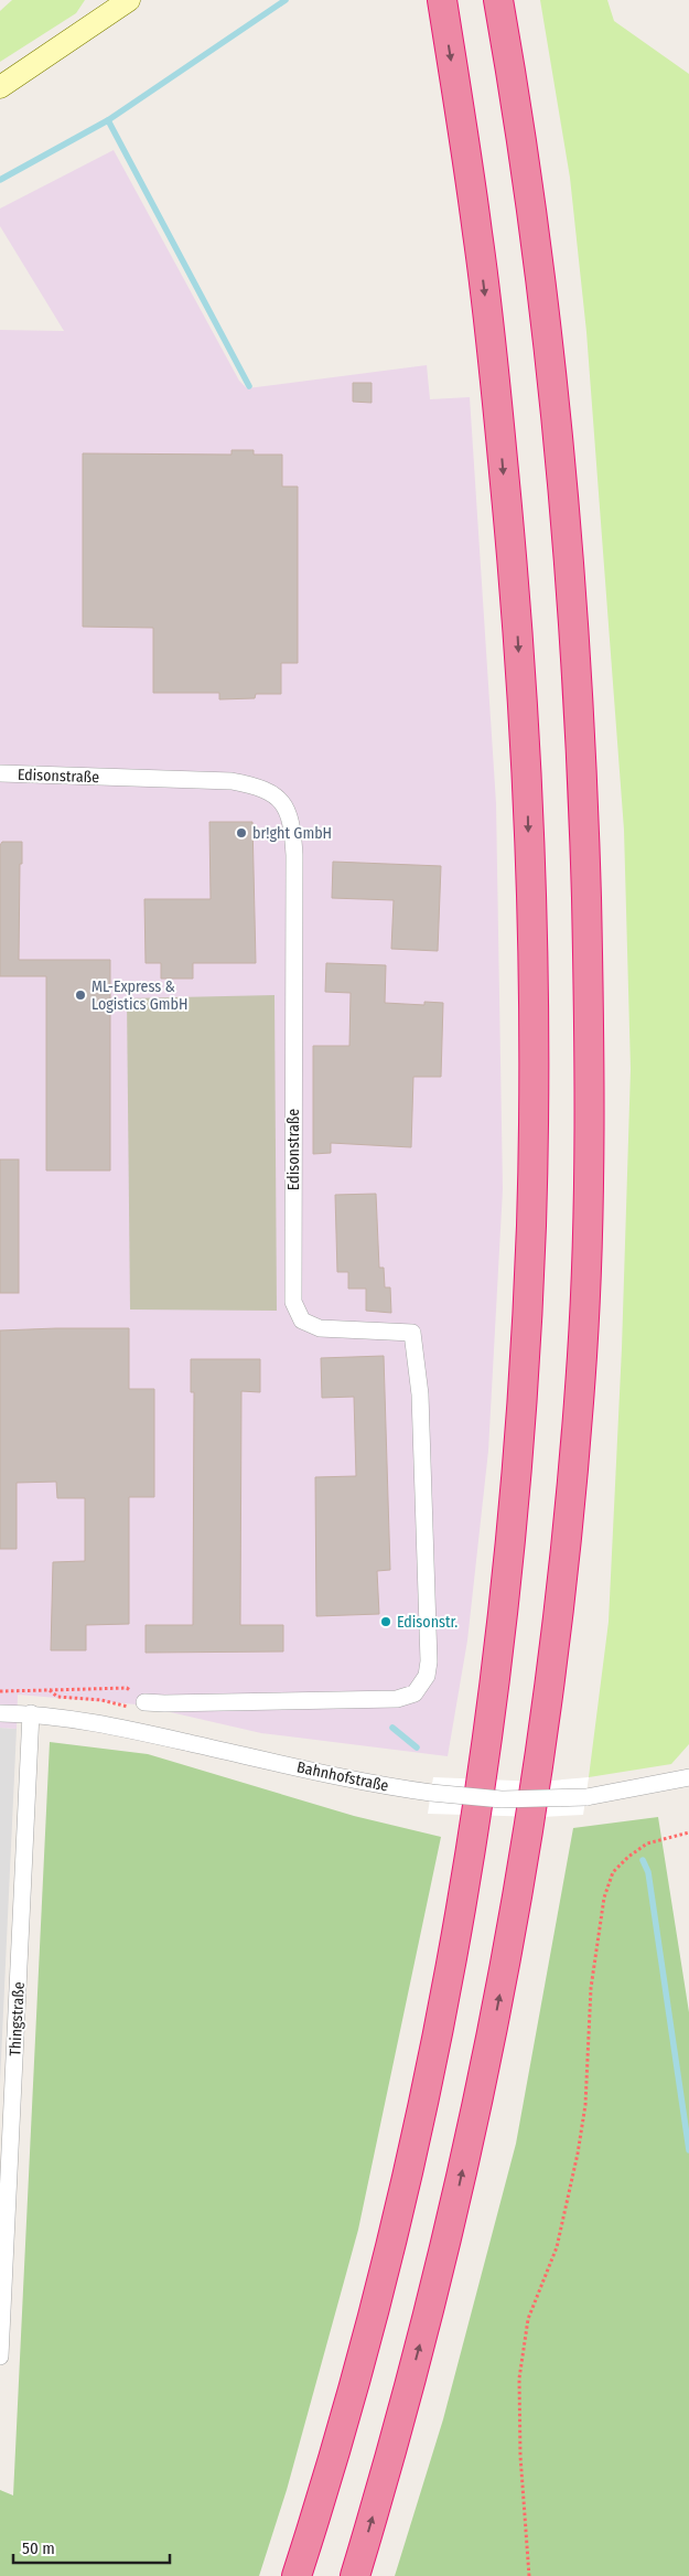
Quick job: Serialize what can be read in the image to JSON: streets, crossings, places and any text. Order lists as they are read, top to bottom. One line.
{"streets":{"street":["Edisonstraße","Bahnhofstraße","Thingstraße"]},"crossings":[["Bahnhofstraße","Thingstraße"]],"places":["br!ght GmbH","ML-Express & Logistics GmbH","Edisonstr."],"scale_bar":"50 m"}
